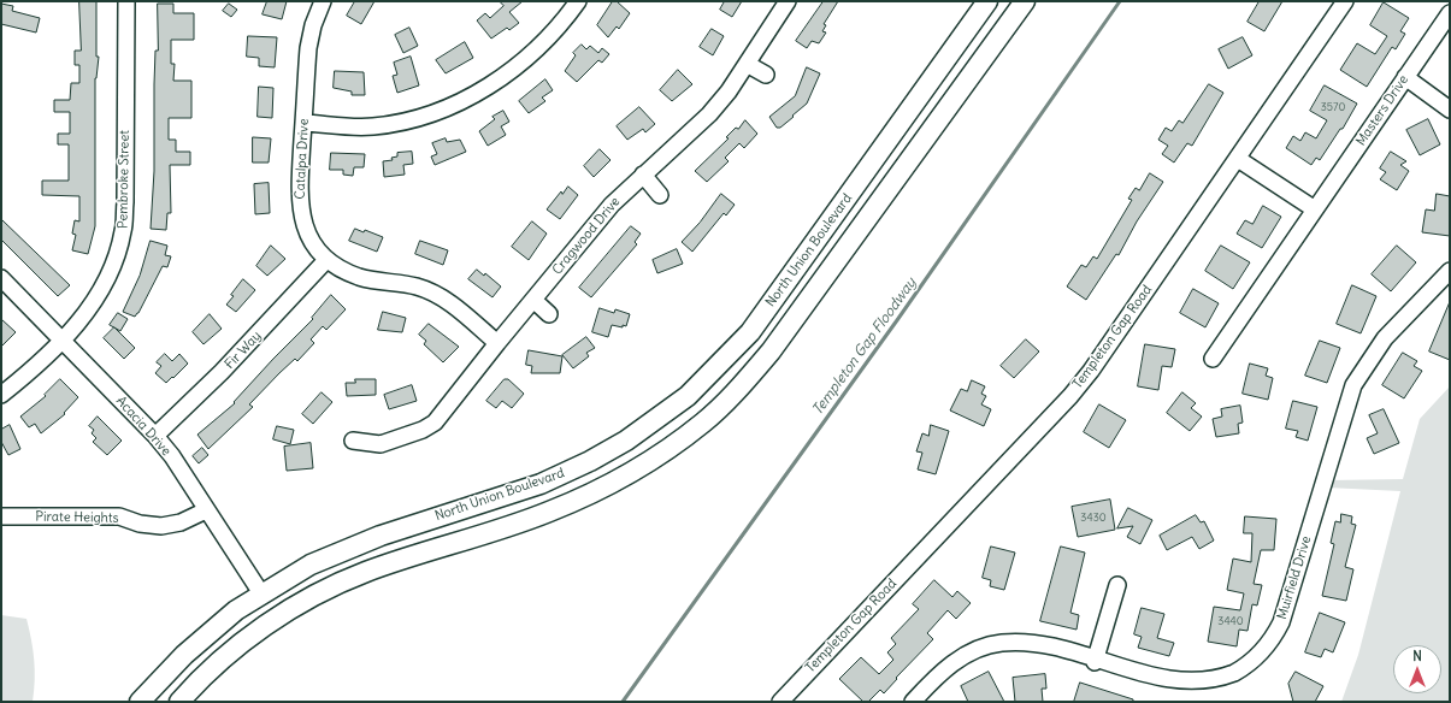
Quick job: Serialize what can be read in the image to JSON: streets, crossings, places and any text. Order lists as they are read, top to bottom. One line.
{"streets":{"main road":["North Union Boulevard"],"street":["Masters Drive","Catalpa Drive","Pembroke Street","Cragwood Drive","Templeton Gap Road","Fir Way","Acacia Drive","Pirate Heights","Muirfield Drive"]},"crossings":[["Catalpa Drive","Cragwood Drive"],["Catalpa Drive","Fir Way"],["Pembroke Street","Acacia Drive"],["North Union Boulevard","Acacia Drive"],["Fir Way","Acacia Drive"],["Acacia Drive","Pirate Heights"]],"water":["Templeton Gap Floodway"],"house_numbers":["3570","3430","3440"],"north":"top"}
